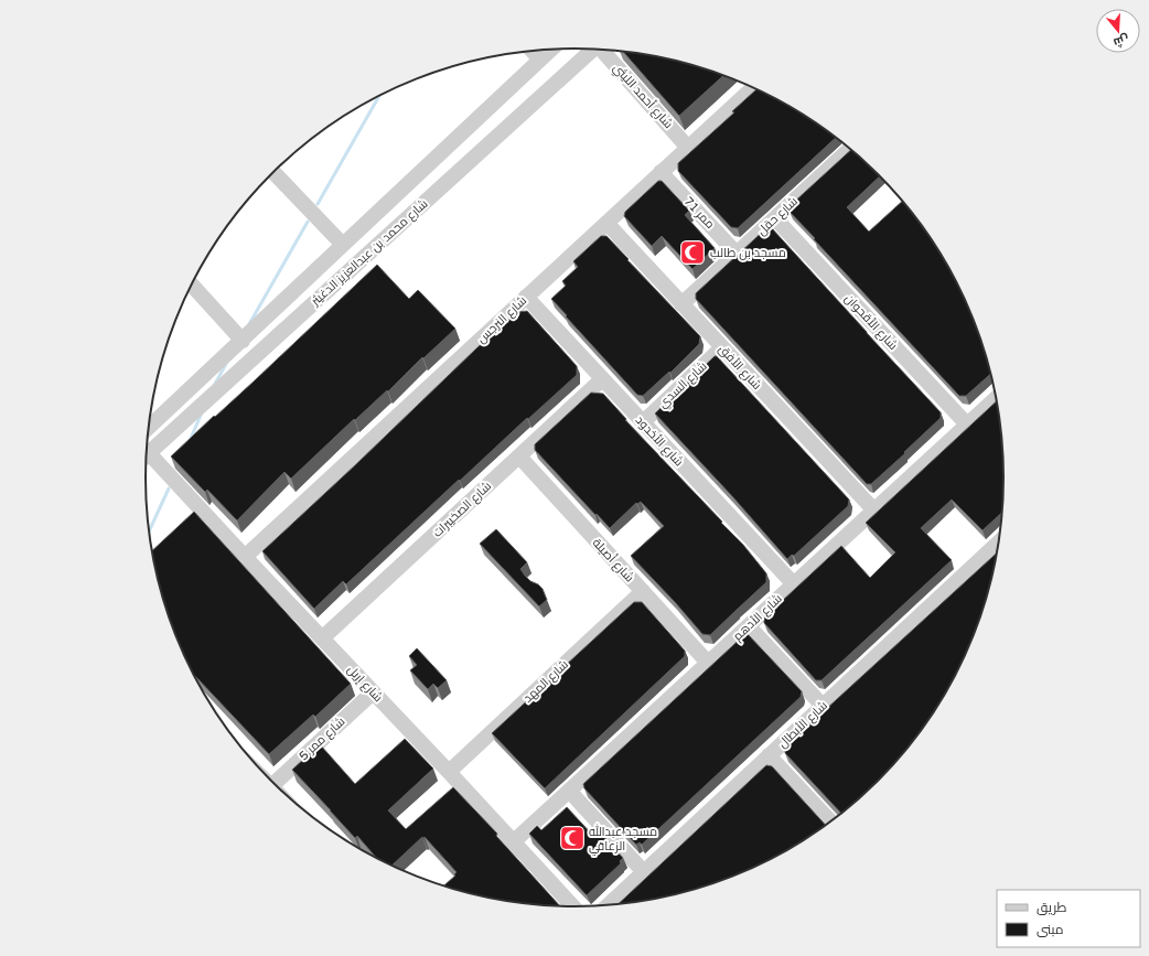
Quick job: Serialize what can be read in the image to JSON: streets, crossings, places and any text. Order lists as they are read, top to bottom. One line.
{"streets":{"street":["شارع أحمد الليثي","ممر 71","شارع حقل","شارع محمد بن عبدالعزيز الدغيثر","شارع النرجس","شارع الأقحوان","شارع الأفق","شارع السدي","شارع الأخدود","شارع الصخيبرات","شارع أصيلة","شارع الأدهم","شارع المهد","شارع إربل","شارع الأبطال","شارع ممر 5"]},"crossings":[["شارع أحمد الليثي","شارع النرجس"],["ممر 71","شارع حقل"],["ممر 71","شارع النرجس"],["شارع حقل","شارع الأقحوان"],["شارع حقل","شارع الأفق"],["شارع النرجس","شارع الأفق"],["شارع النرجس","شارع الأخدود"],["شارع النرجس","شارع إربل"],["شارع الأقحوان","شارع الأدهم"],["شارع الأفق","شارع السدي"],["شارع الأفق","شارع الأدهم"],["شارع السدي","شارع الأخدود"],["شارع الأخدود","شارع الصخيبرات"],["شارع الأخدود","شارع الأدهم"],["شارع الصخيبرات","شارع أصيلة"],["شارع الصخيبرات","شارع إربل"],["شارع أصيلة","شارع الأدهم"],["شارع أصيلة","شارع المهد"],["شارع الأدهم","شارع إربل"],["شارع المهد","شارع إربل"],["شارع إربل","شارع ممر 5"]],"places":{"mosque":["مسجد بن طالب","مسجد عبدالله الزعاقي"]},"legend":["طريق","مبنى"],"north":"bottom"}
